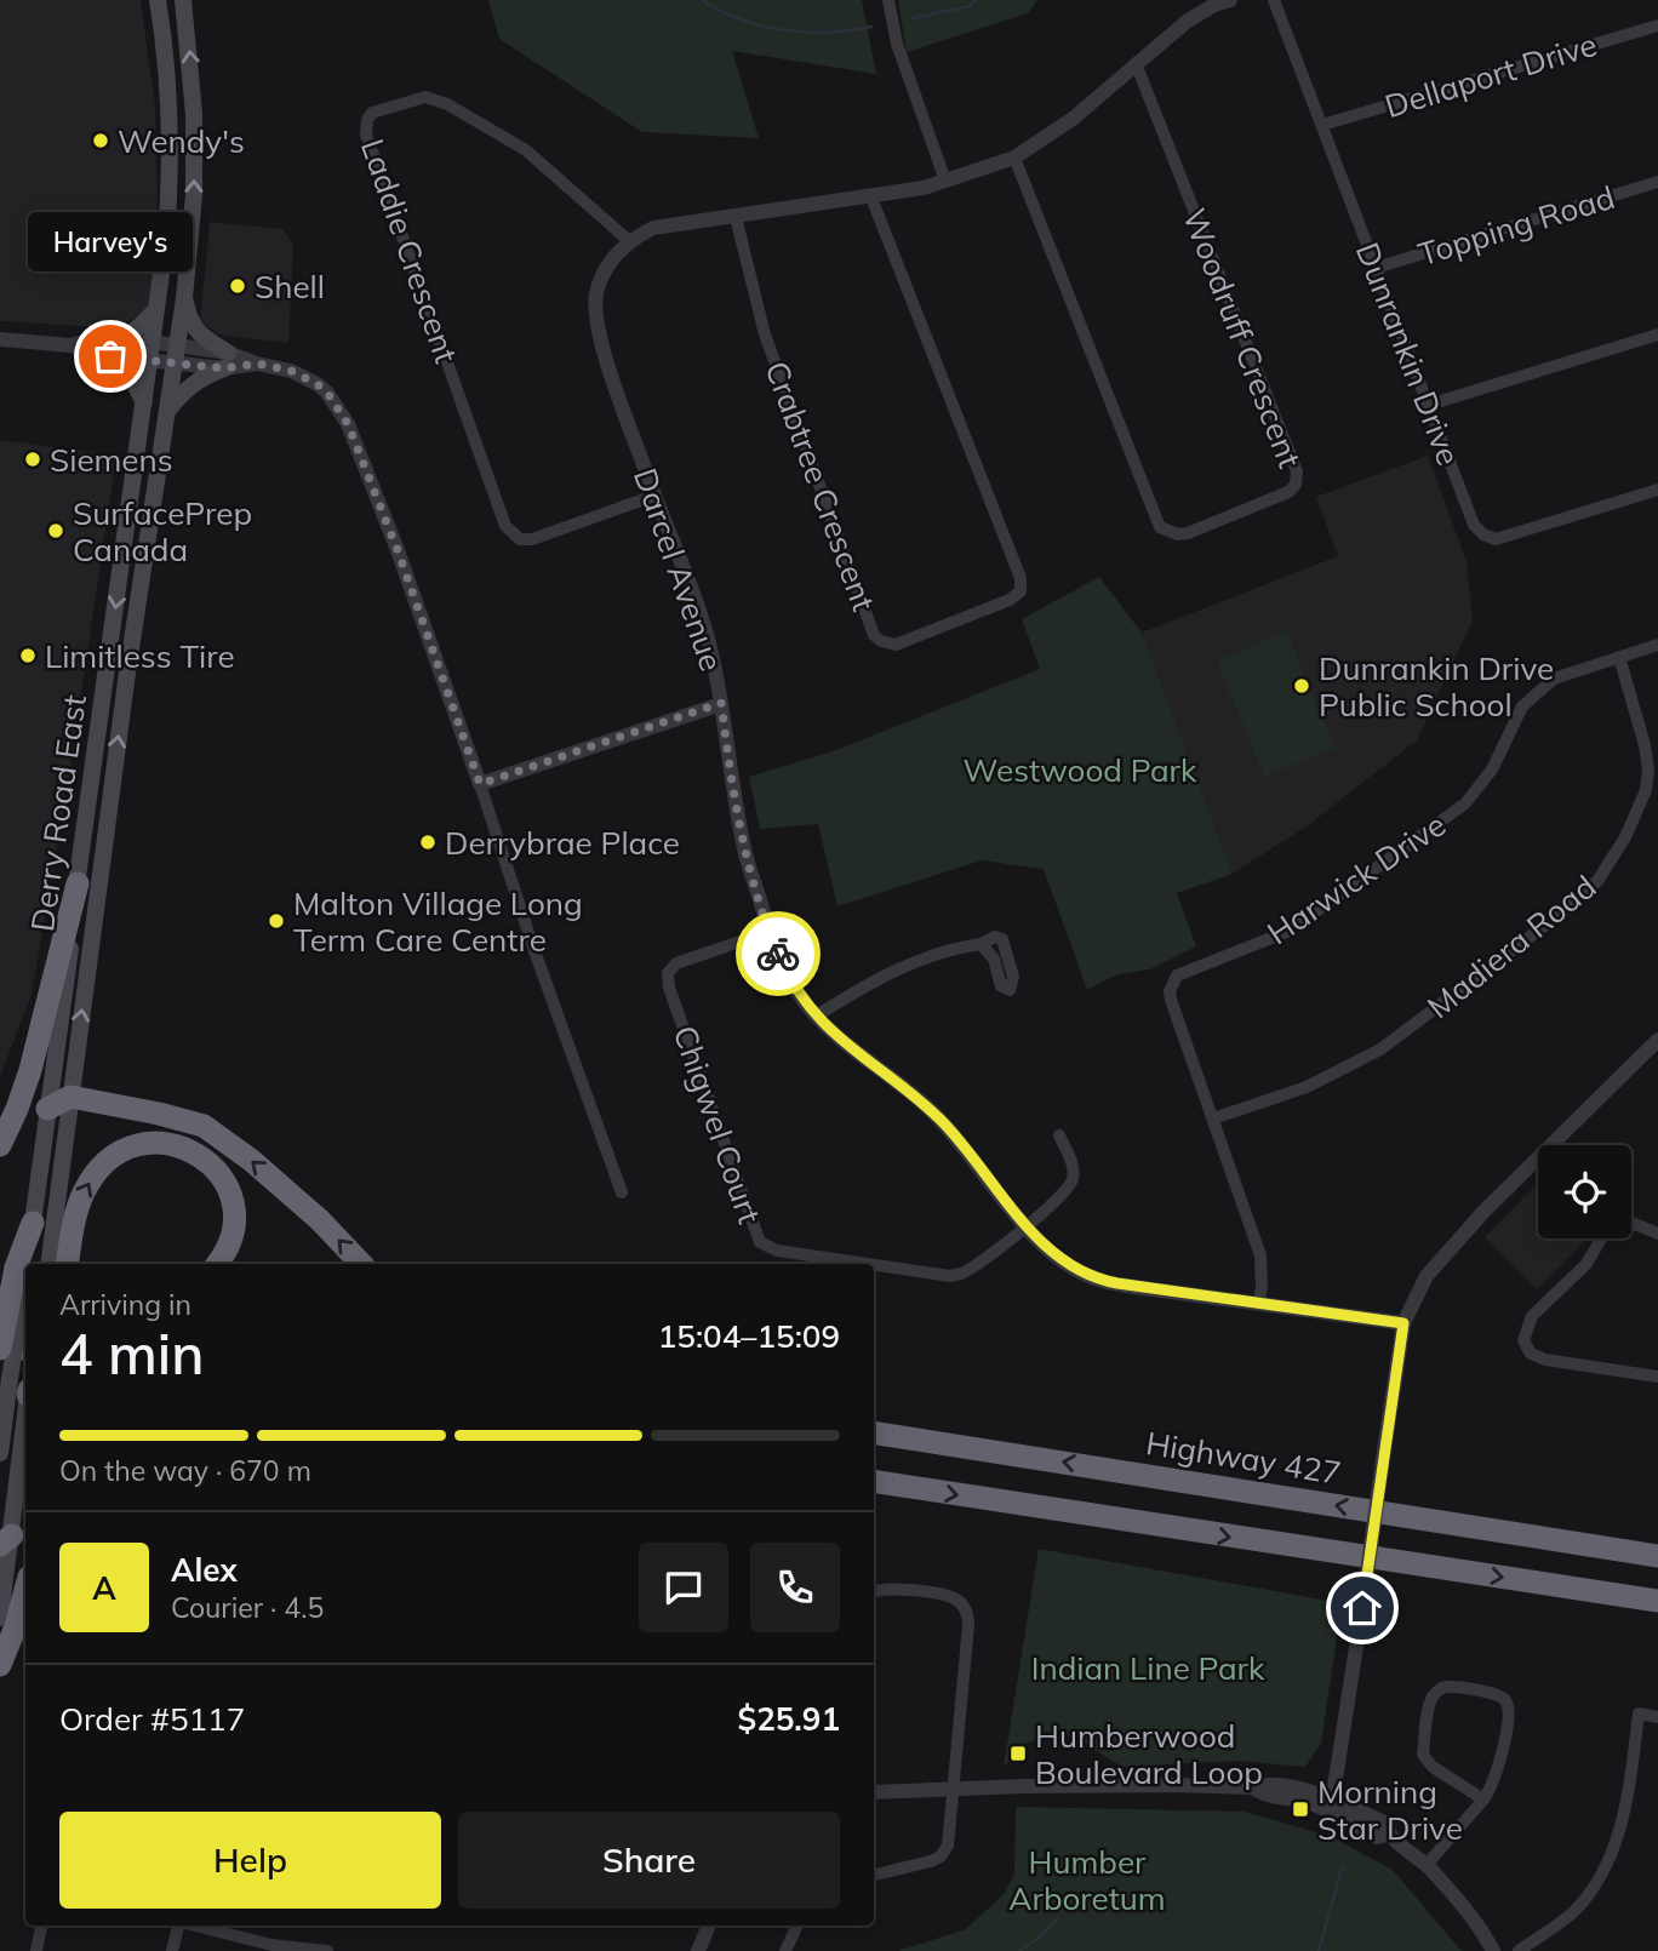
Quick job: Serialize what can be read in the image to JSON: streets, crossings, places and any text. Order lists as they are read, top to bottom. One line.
{"streets":{"highway":["Highway 427"],"main road":["Derry Road East"],"street":["Dellaport Drive","Topping Road","Laddie Crescent","Woodruff Crescent","Dunrankin Drive","Crabtree Crescent","Darcel Avenue","Harwick Drive","Madiera Road","Chigwel Court"]},"crossings":[["Dellaport Drive","Dunrankin Drive"],["Topping Road","Dunrankin Drive"],["Laddie Crescent","Darcel Avenue"],["Darcel Avenue","Harwick Drive"],["Darcel Avenue","Chigwel Court"],["Harwick Drive","Madiera Road"]],"parks":["Westwood Park","Indian Line Park","Humber Arboretum"],"places":{"other":["Wendy's","Shell","Harvey's","Siemens","SurfacePrep Canada","Limitless Tire","Dunrankin Drive Public School","Derrybrae Place","Malton Village Long Term Care Centre"],"transit":["Humberwood Boulevard Loop","Morning Star Drive"]},"page":{"bubble":"Harvey's","heading":["4 min","Arriving in","15:04–15:09"],"panel":["Alex","Courier · 4.5","Order #5117","$25.91"],"bar":"On the way · 670 m","round":"A","buttons":["Help","Share"]}}
